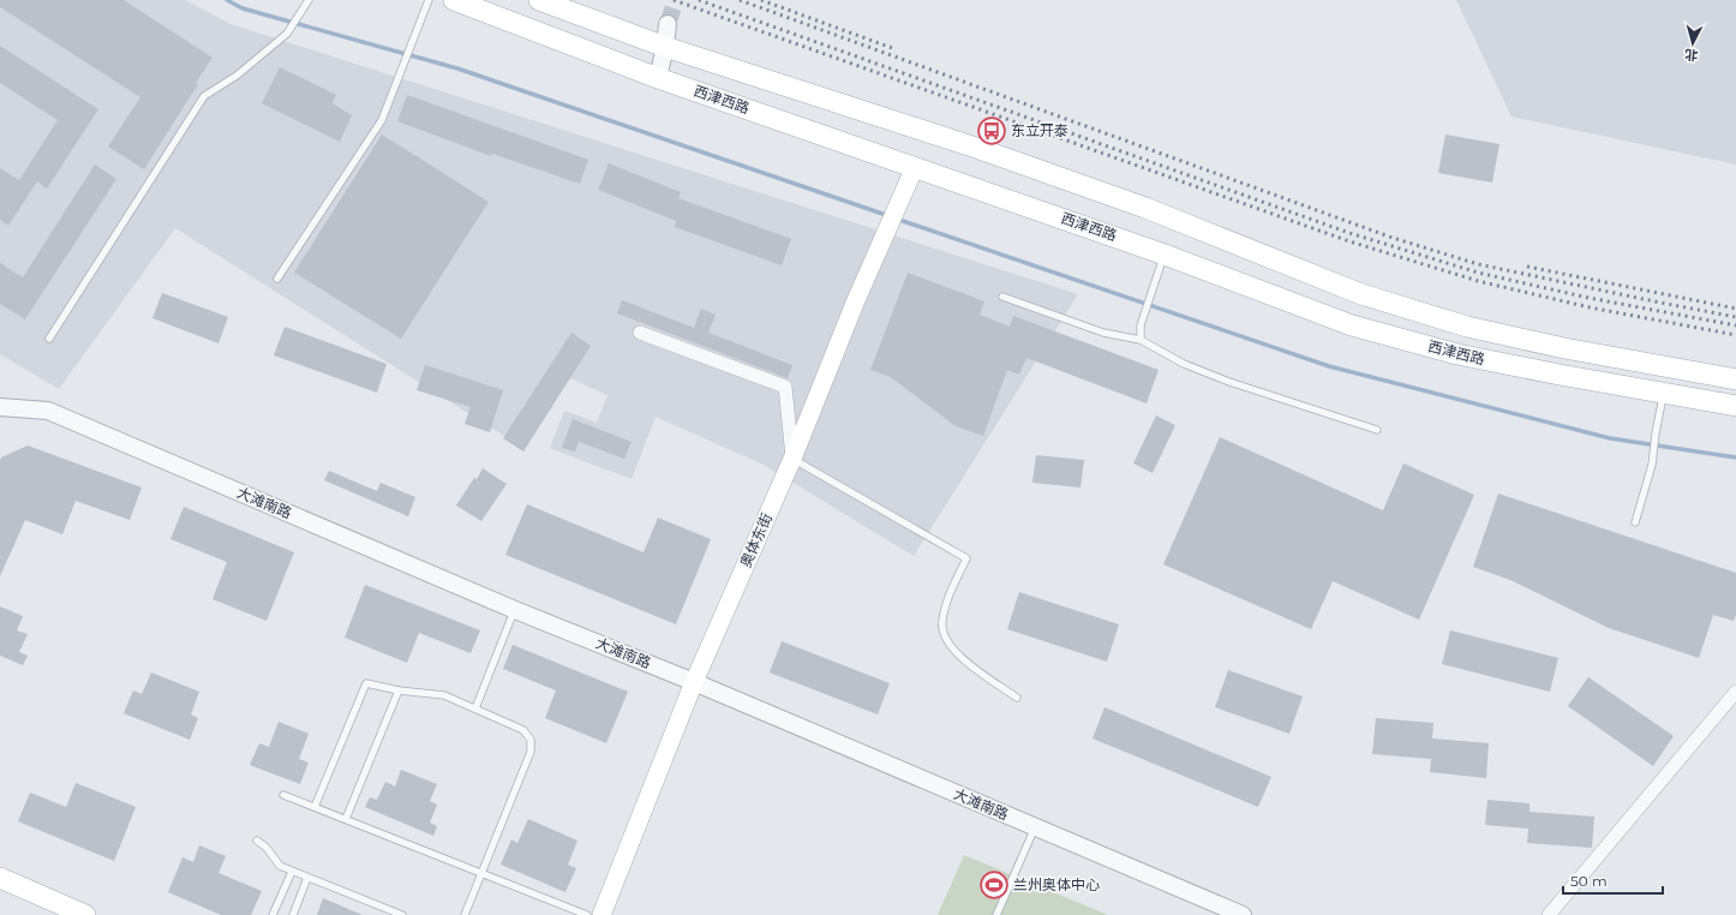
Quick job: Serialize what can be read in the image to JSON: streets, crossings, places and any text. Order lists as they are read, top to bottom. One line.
{"streets":{"main road":["西津西路","奥体东街"],"street":["大滩南路"]},"crossings":[["西津西路","奥体东街"],["大滩南路","奥体东街"]],"places":{"bus stop":["东立开泰"],"sports":["兰州奥体中心"]},"scale_bar":"50 m","north":"bottom"}
